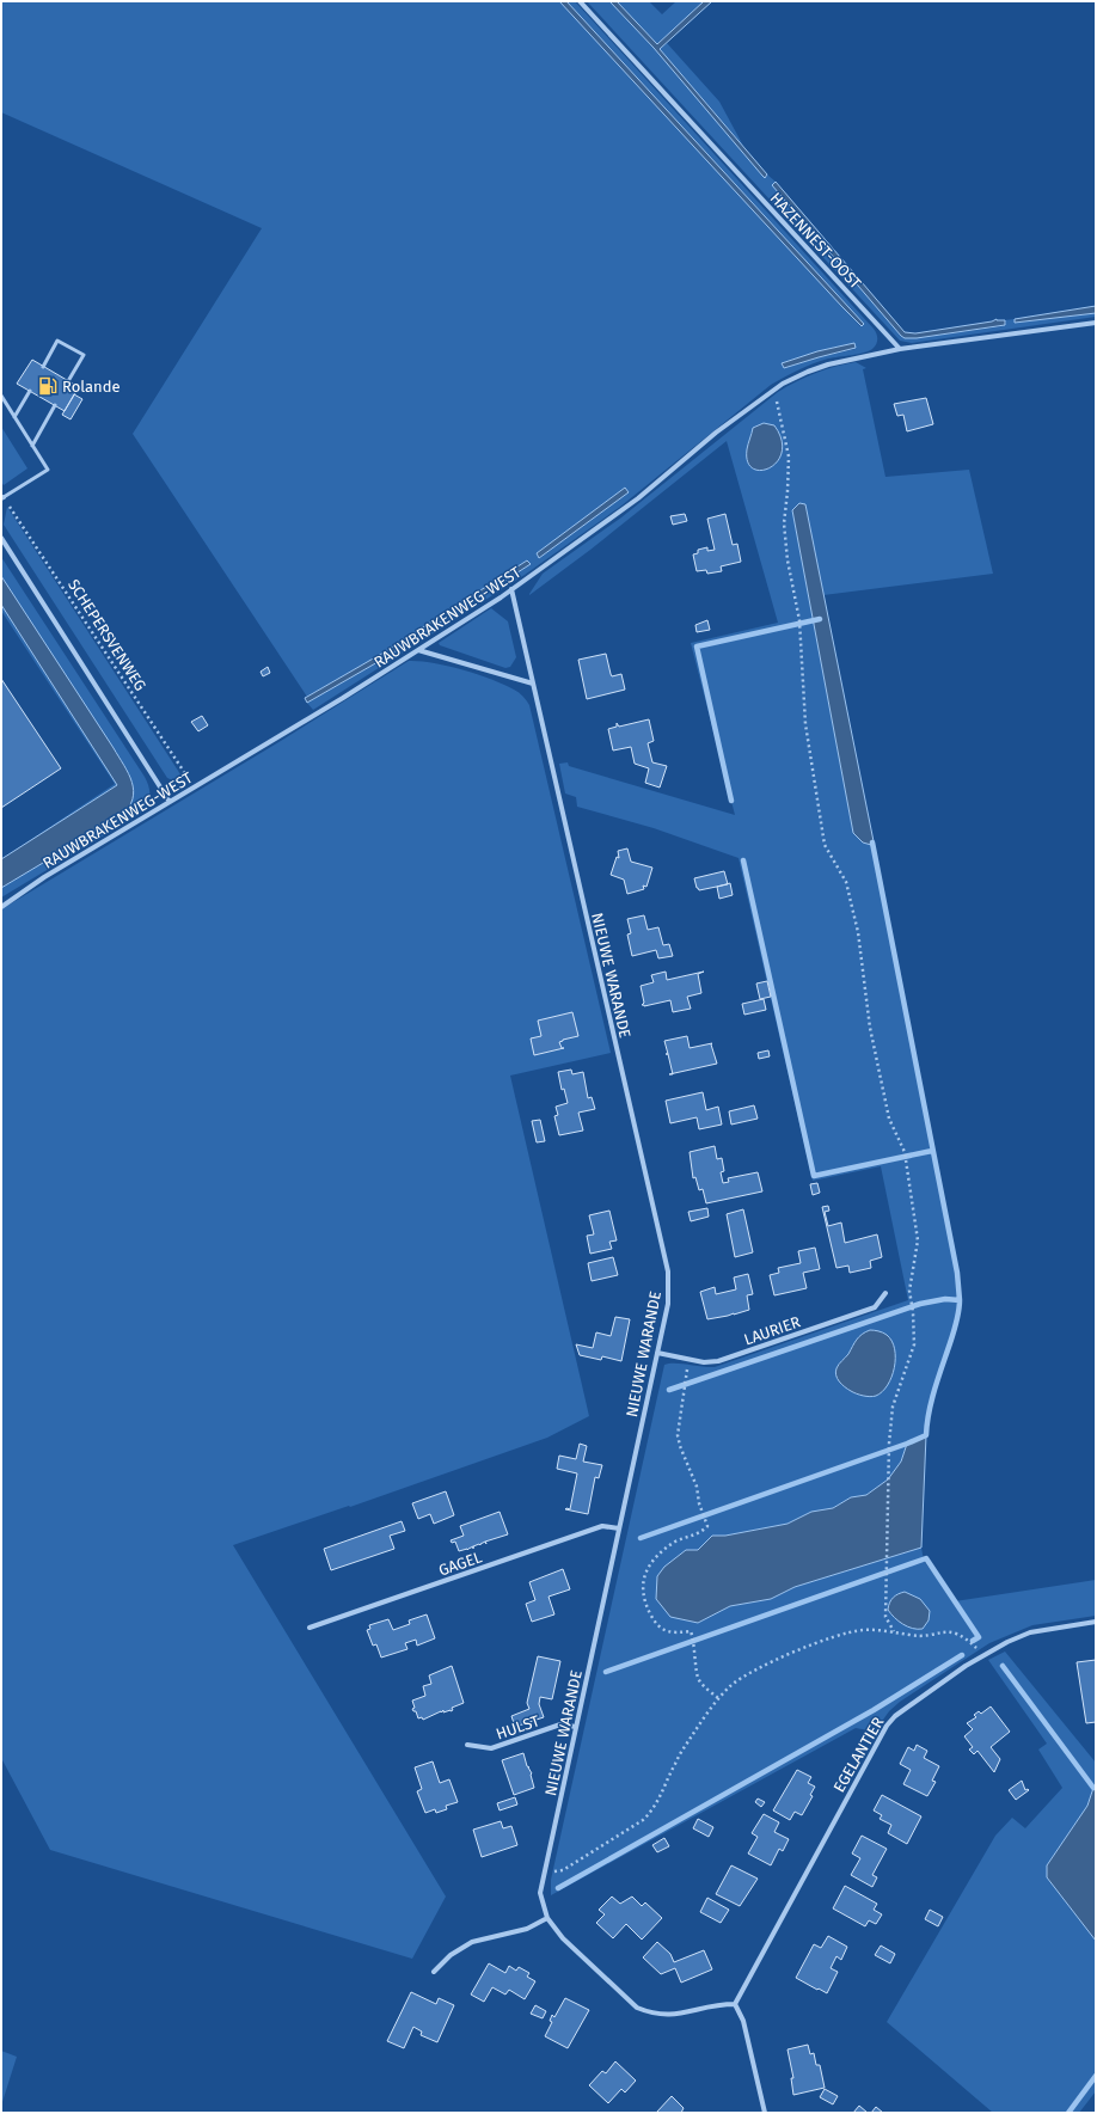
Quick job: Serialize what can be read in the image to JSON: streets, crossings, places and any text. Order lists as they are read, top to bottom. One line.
{"streets":{"street":["HAZENNEST-OOST","RAUWBRAKENWEG-WEST","NIEUWE WARANDE","LAURIER","GAGEL","HULST","EGELANTIER"],"path":["SCHEPERSVENWEG"]},"crossings":[["HAZENNEST-OOST","RAUWBRAKENWEG-WEST"],["RAUWBRAKENWEG-WEST","SCHEPERSVENWEG"],["RAUWBRAKENWEG-WEST","NIEUWE WARANDE"],["NIEUWE WARANDE","LAURIER"],["NIEUWE WARANDE","GAGEL"],["NIEUWE WARANDE","HULST"],["NIEUWE WARANDE","EGELANTIER"]],"places":{"fuel station":["Rolande"]}}
